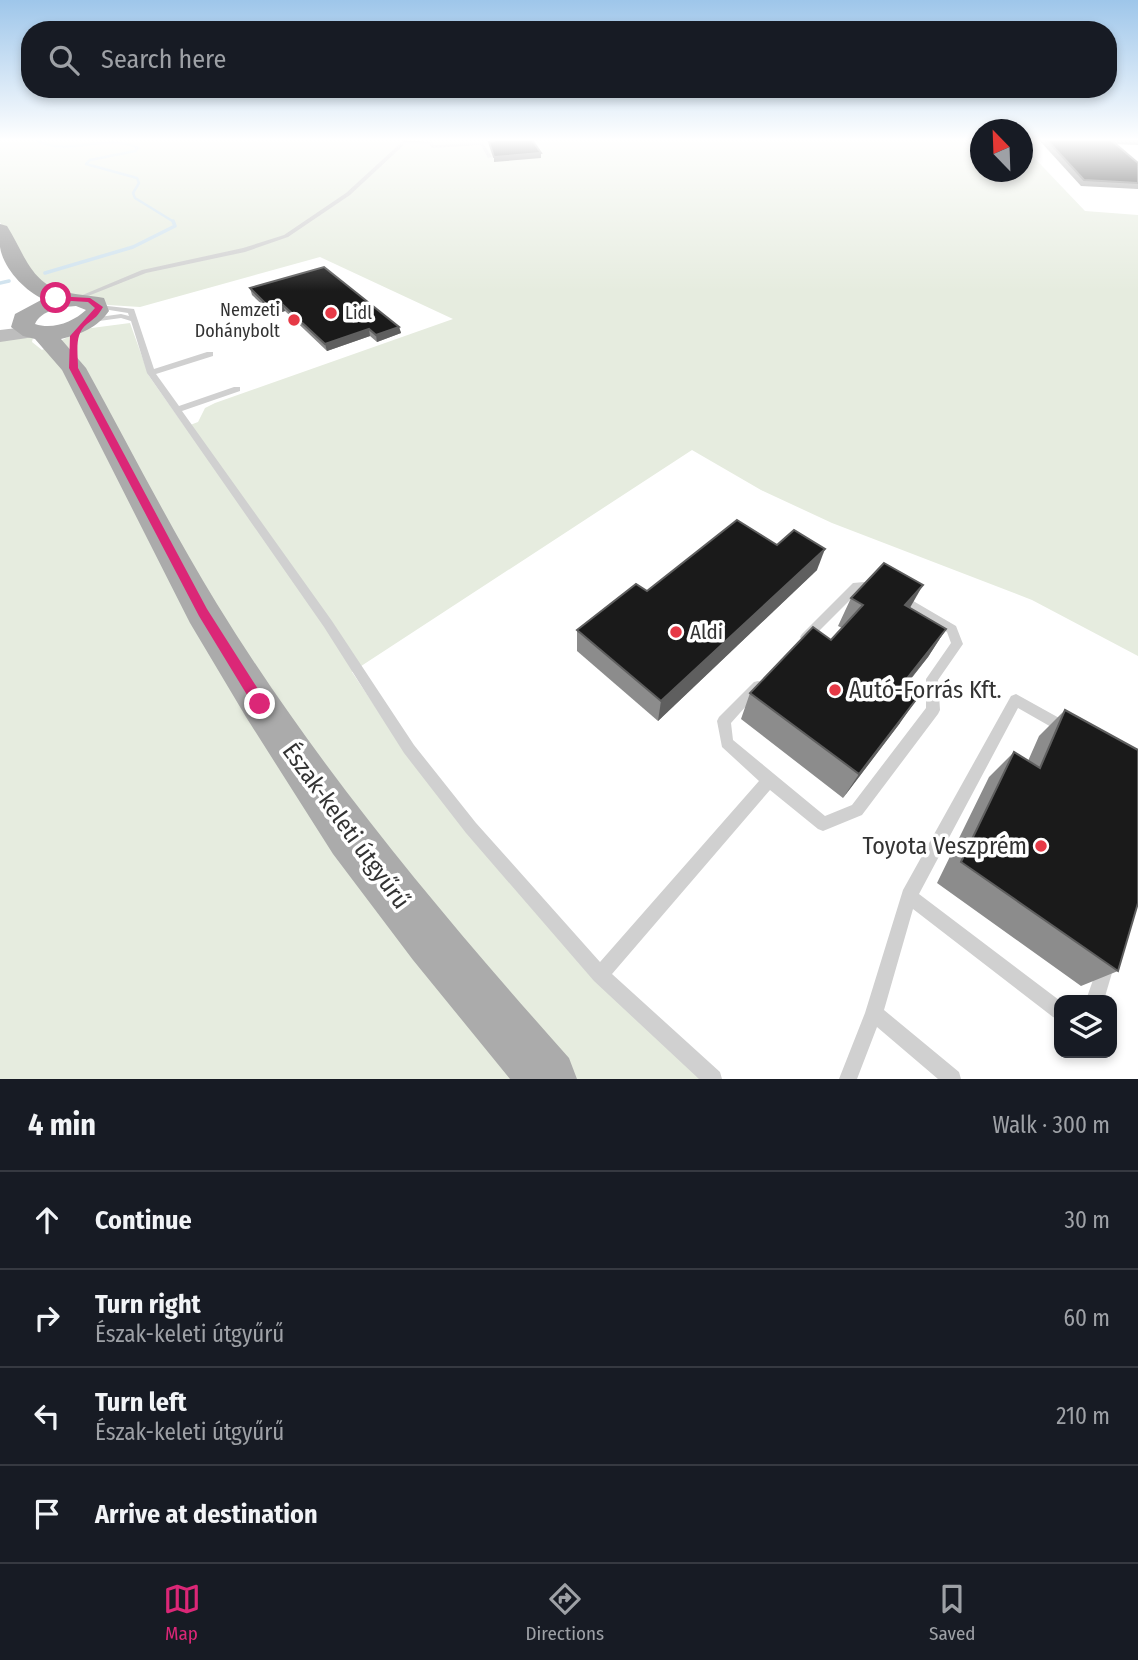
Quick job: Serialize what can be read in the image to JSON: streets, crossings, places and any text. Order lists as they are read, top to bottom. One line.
{"streets":{"main road":["Észak-keleti útgyűrű"]},"places":["Lidl","Nemzeti Dohánybolt","Aldi","Autó-Forrás Kft.","Toyota Veszprém"],"north":"top left","page":{"search":"Search here","heading":["4 min","Walk · 300 m"],"list":[["Continue","30 m"],["Turn right","Észak-keleti útgyűrű","60 m"],["Turn left","Észak-keleti útgyűrű","210 m"],"Arrive at destination"],"nav":["Map","Directions","Saved"]}}
